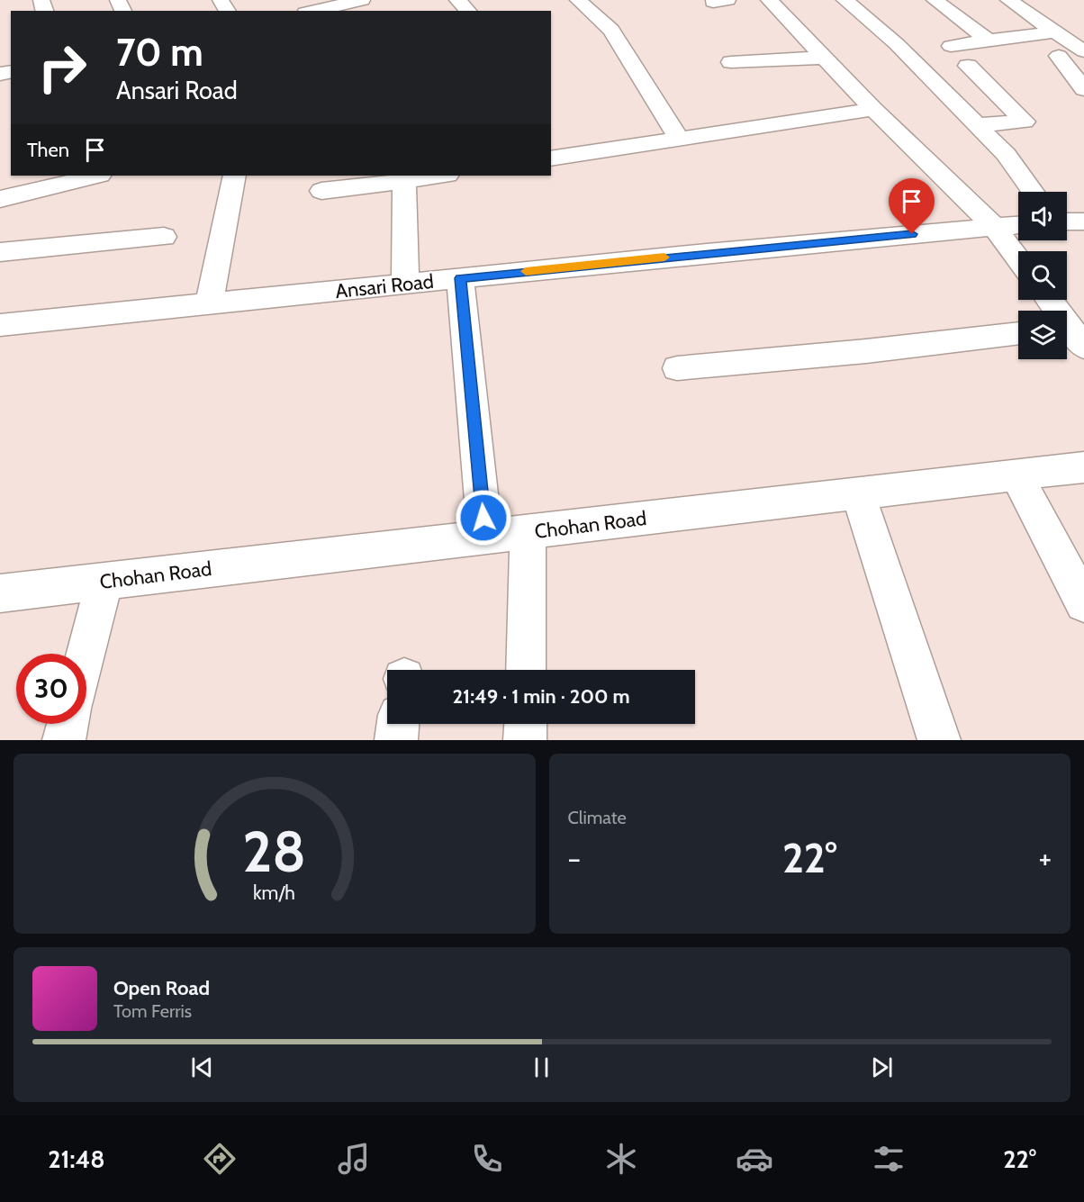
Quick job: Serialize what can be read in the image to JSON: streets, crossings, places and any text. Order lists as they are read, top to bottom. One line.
{"streets":{"street":["Ansari Road","Chohan Road"]},"page":{"turn":["70 m","Ansari Road"],"then":"Then","limit":"30","trip":"21:49 · 1 min · 200 m","tile":"Climate","heat":["−","22°","+"],"song":["Open Road","Tom Ferris"],"tabs":["21:48","22°"],"gauge":["28","km/h"]}}
